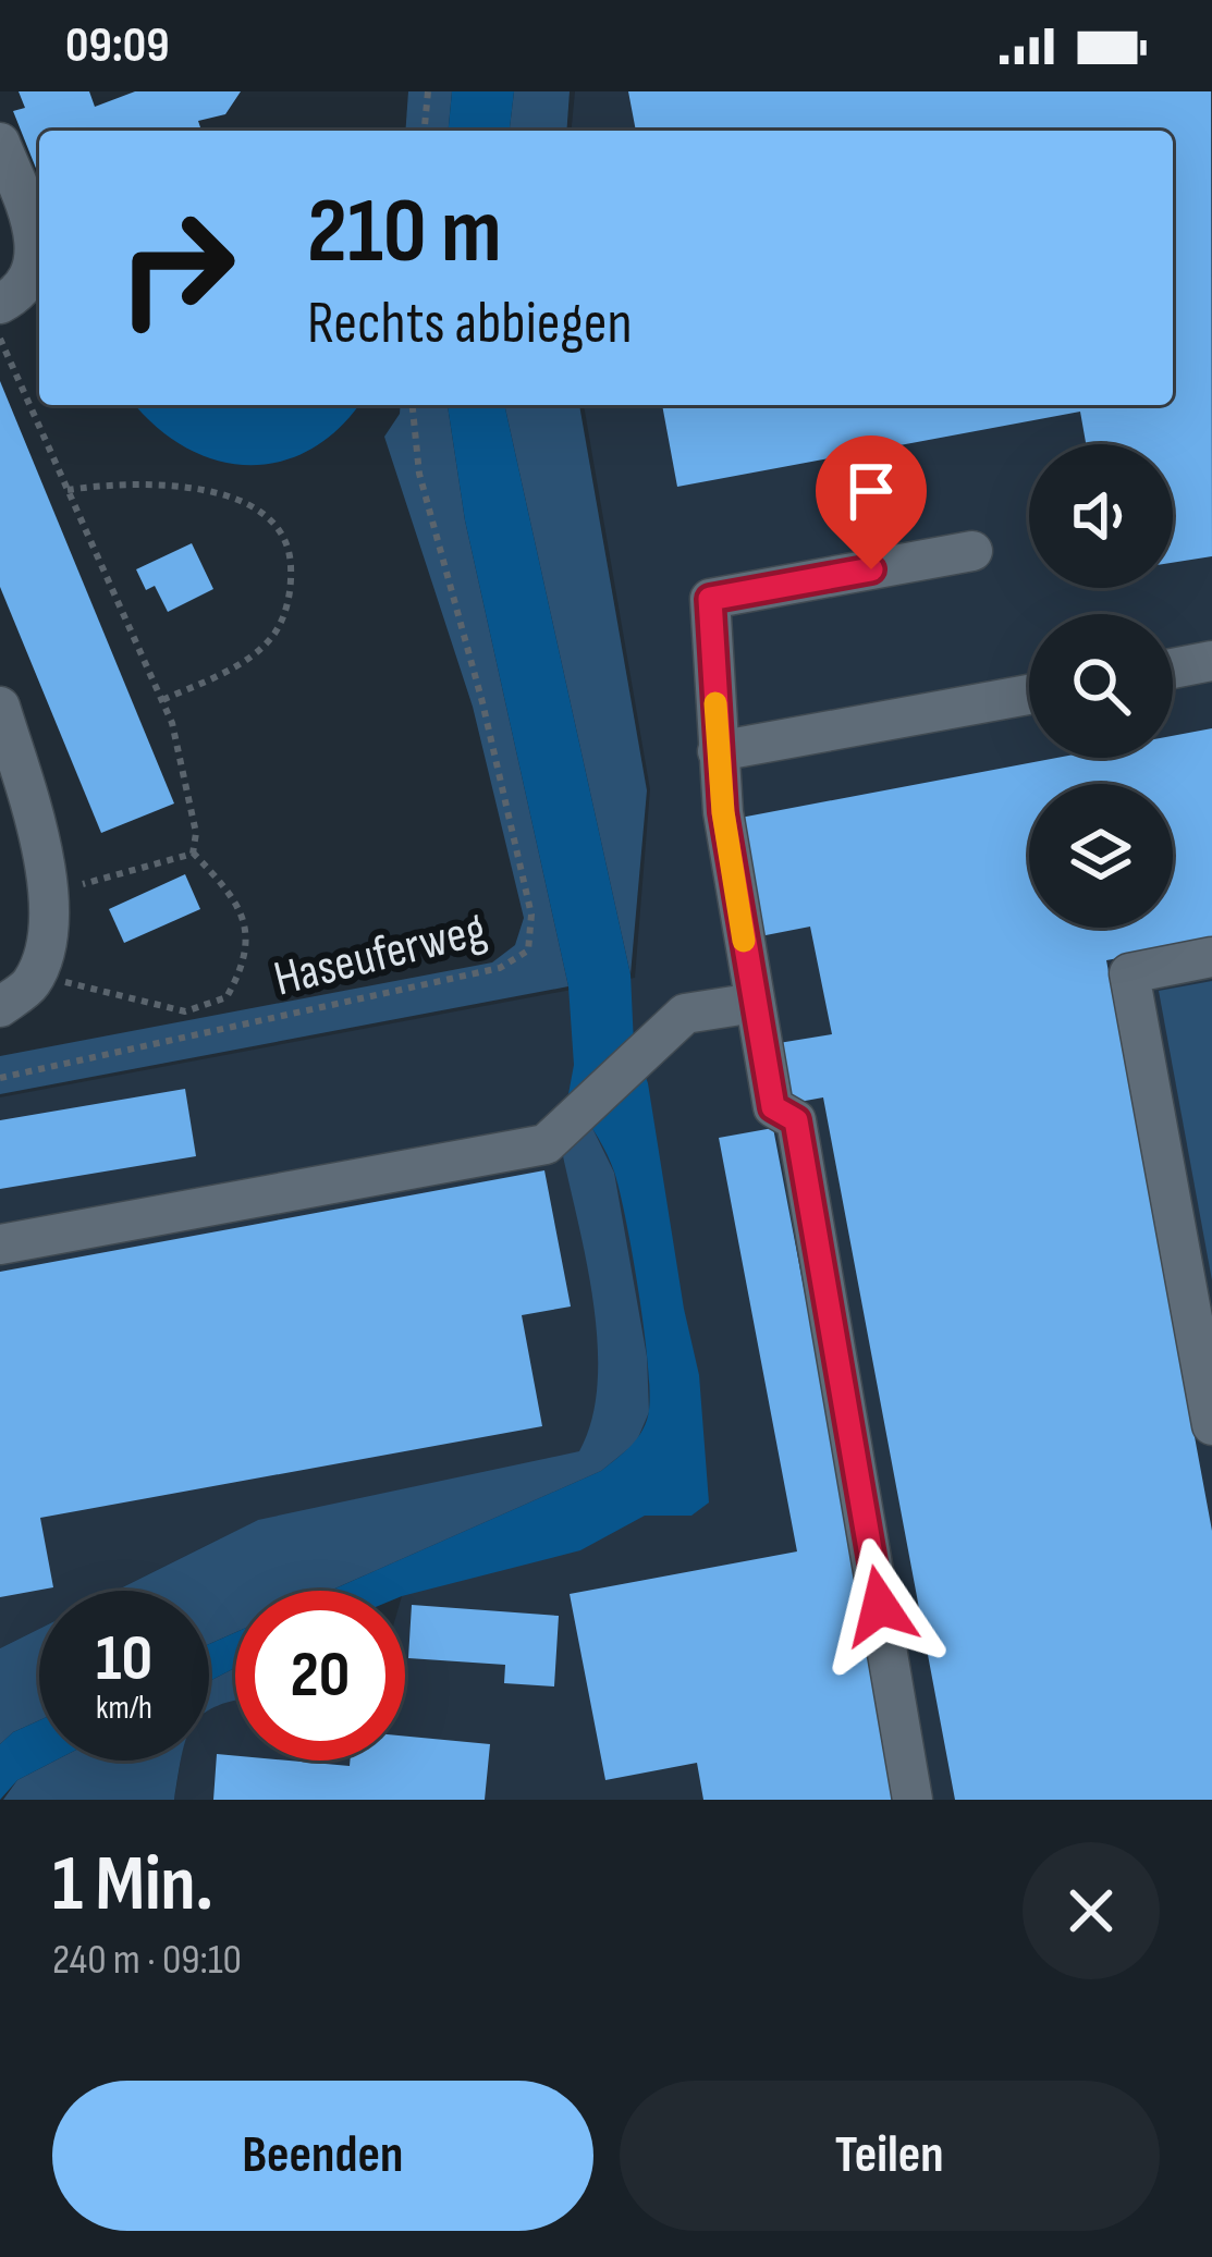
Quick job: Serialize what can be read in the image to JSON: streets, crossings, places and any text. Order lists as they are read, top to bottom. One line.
{"streets":{"path":["Haseuferweg"]},"page":{"status":"09:09","turn":["210 m","Rechts abbiegen"],"speed":"10 km/h","limit":"20","heading":["1 Min.","240 m · 09:10"],"buttons":["Beenden","Teilen"]}}
